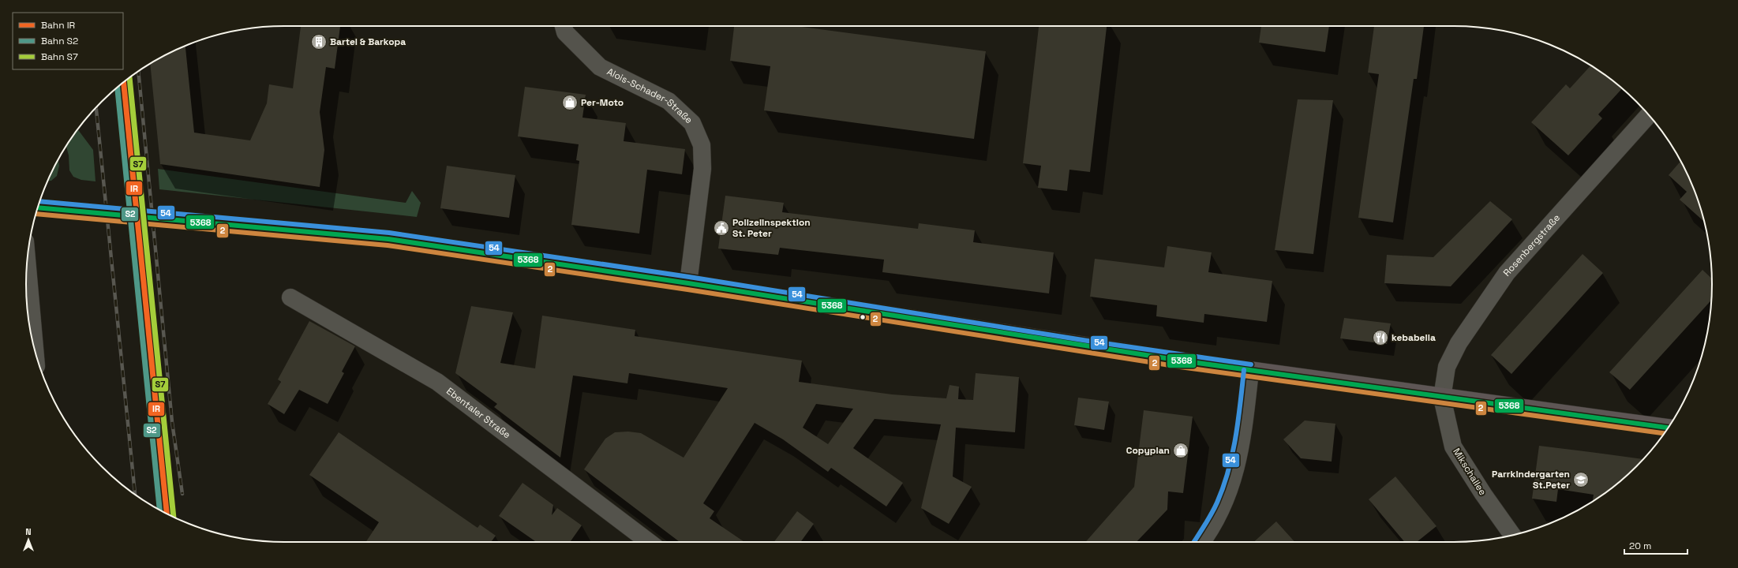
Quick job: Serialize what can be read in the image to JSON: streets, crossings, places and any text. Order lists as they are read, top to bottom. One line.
{"streets":{"street":["Alois-Schader-Straße","Rosenbergstraße","Ebentaler Straße","Mikschallee"]},"crossings":[["Rosenbergstraße","Mikschallee"]],"places":{"building":["Bartel & Barkopa"],"shop":["Per-Moto","Copyplan"],"public building":["Polizeiinspektion St. Peter"],"restaurant":["kebabella"],"school or university":["Parrkindergarten St.Peter"]},"lines":["rail line S7","rail line IR","rail line S2","transit line 54","transit line 5368","transit line 2"],"legend":["Bahn IR","Bahn S2","Bahn S7"],"scale_bar":"20 m","north":"top"}
